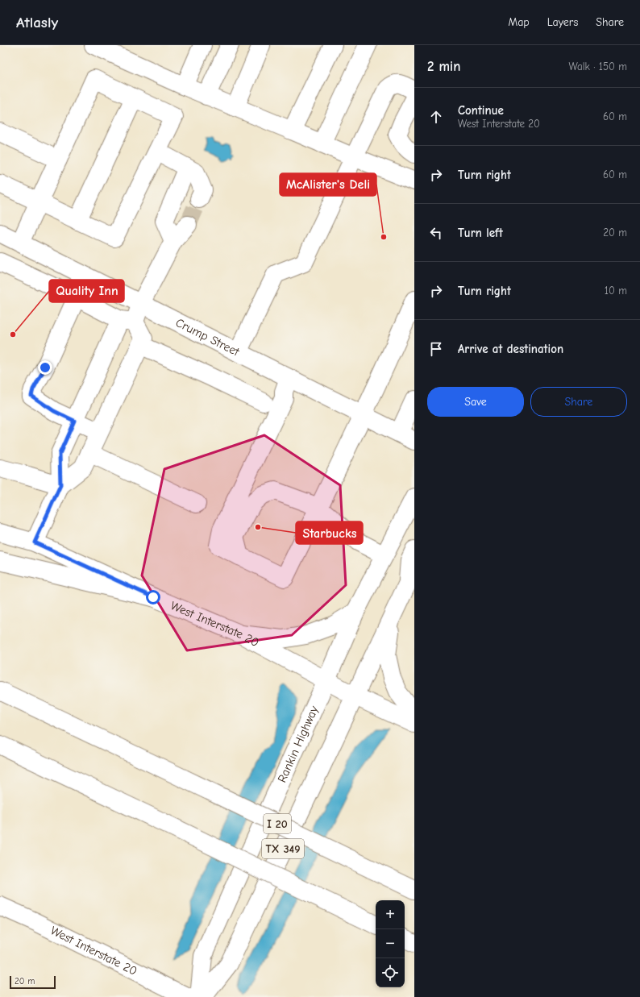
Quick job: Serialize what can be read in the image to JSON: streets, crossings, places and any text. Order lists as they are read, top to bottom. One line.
{"streets":{"main road":["Crump Street","West Interstate 20","Rankin Highway","I 20","TX 349"]},"crossings":[["West Interstate 20","Rankin Highway"],["West Interstate 20","TX 349"]],"places":["McAlister's Deli","Quality Inn","Starbucks"],"scale_bar":"20 m","page":{"header":"Atlasly","nav":["Map","Layers","Share"],"heading":["2 min","Walk · 150 m"],"list":[["Continue","West Interstate 20","60 m"],["Turn right","60 m"],["Turn left","20 m"],["Turn right","10 m"],"Arrive at destination"],"buttons":["Save","Share"],"map_buttons":["+","−"],"scale":"20 m"}}
